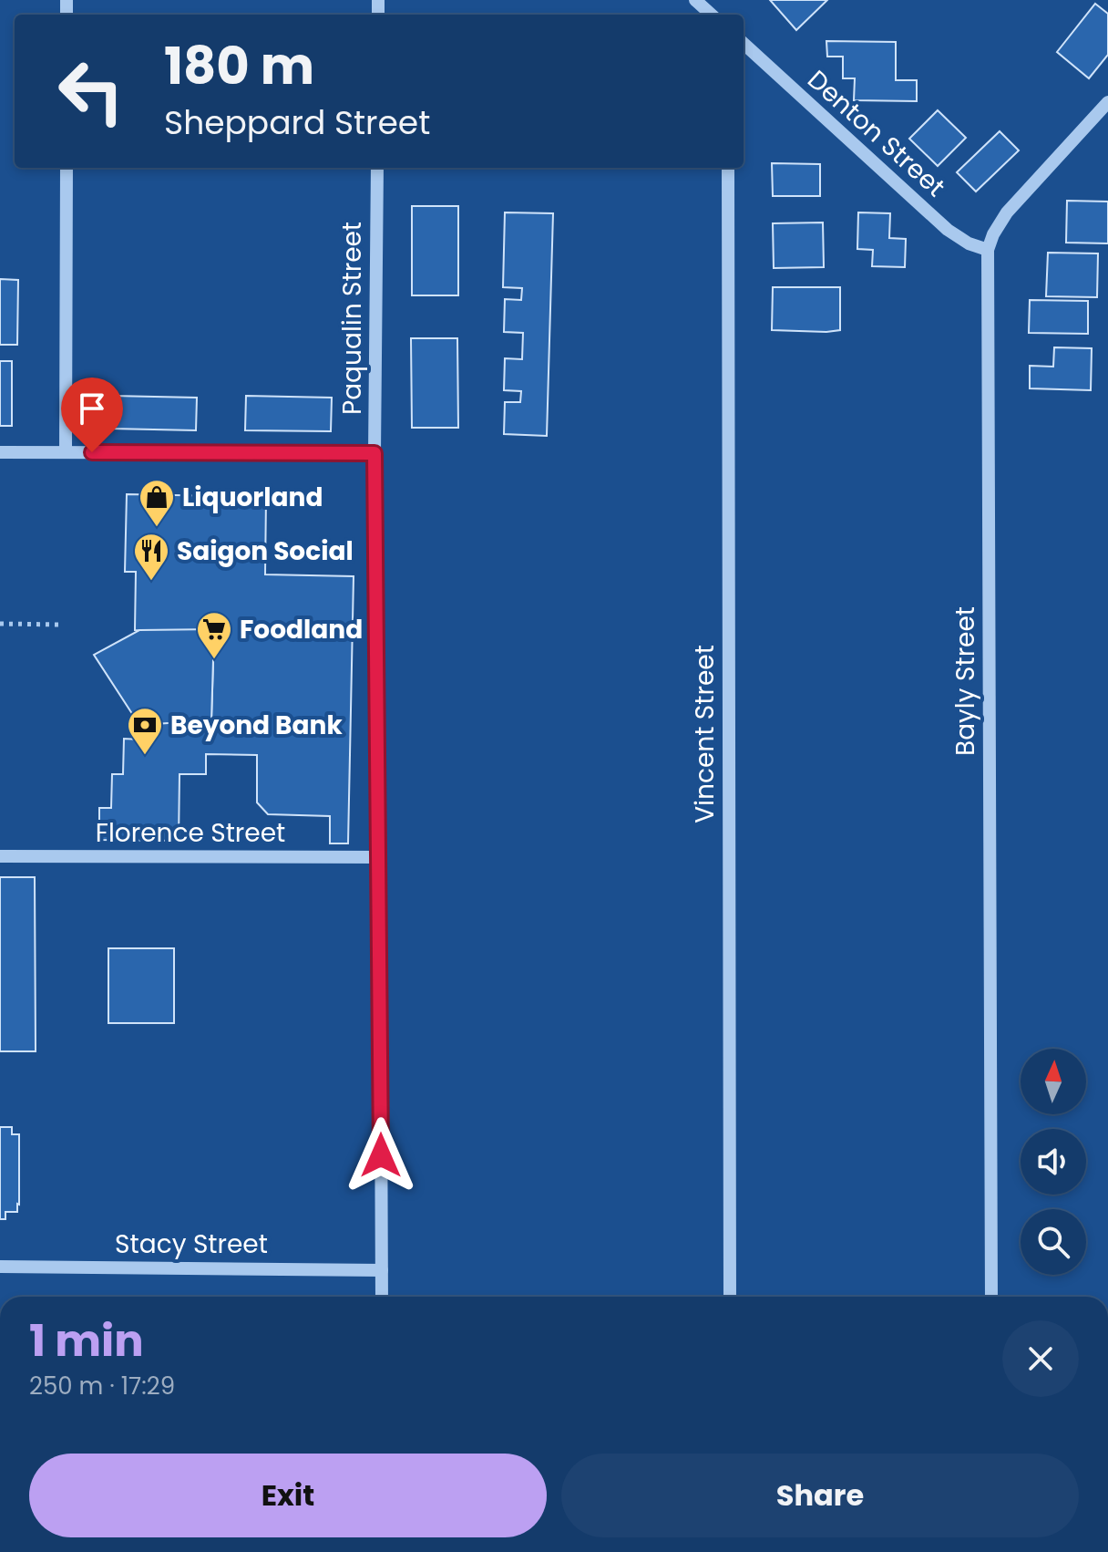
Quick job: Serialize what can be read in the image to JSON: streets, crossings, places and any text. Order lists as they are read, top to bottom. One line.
{"streets":{"street":["Denton Street","Paqualin Street","Bayly Street","Vincent Street","Florence Street","Stacy Street"]},"crossings":[["Denton Street","Bayly Street"],["Paqualin Street","Florence Street"],["Paqualin Street","Stacy Street"]],"places":{"shop":["Liquorland"],"restaurant":["Saigon Social"],"supermarket":["Foodland"],"bank":["Beyond Bank"]},"north":"top","page":{"turn":["180 m","Sheppard Street"],"heading":["1 min","250 m · 17:29"],"buttons":["Exit","Share"]}}
